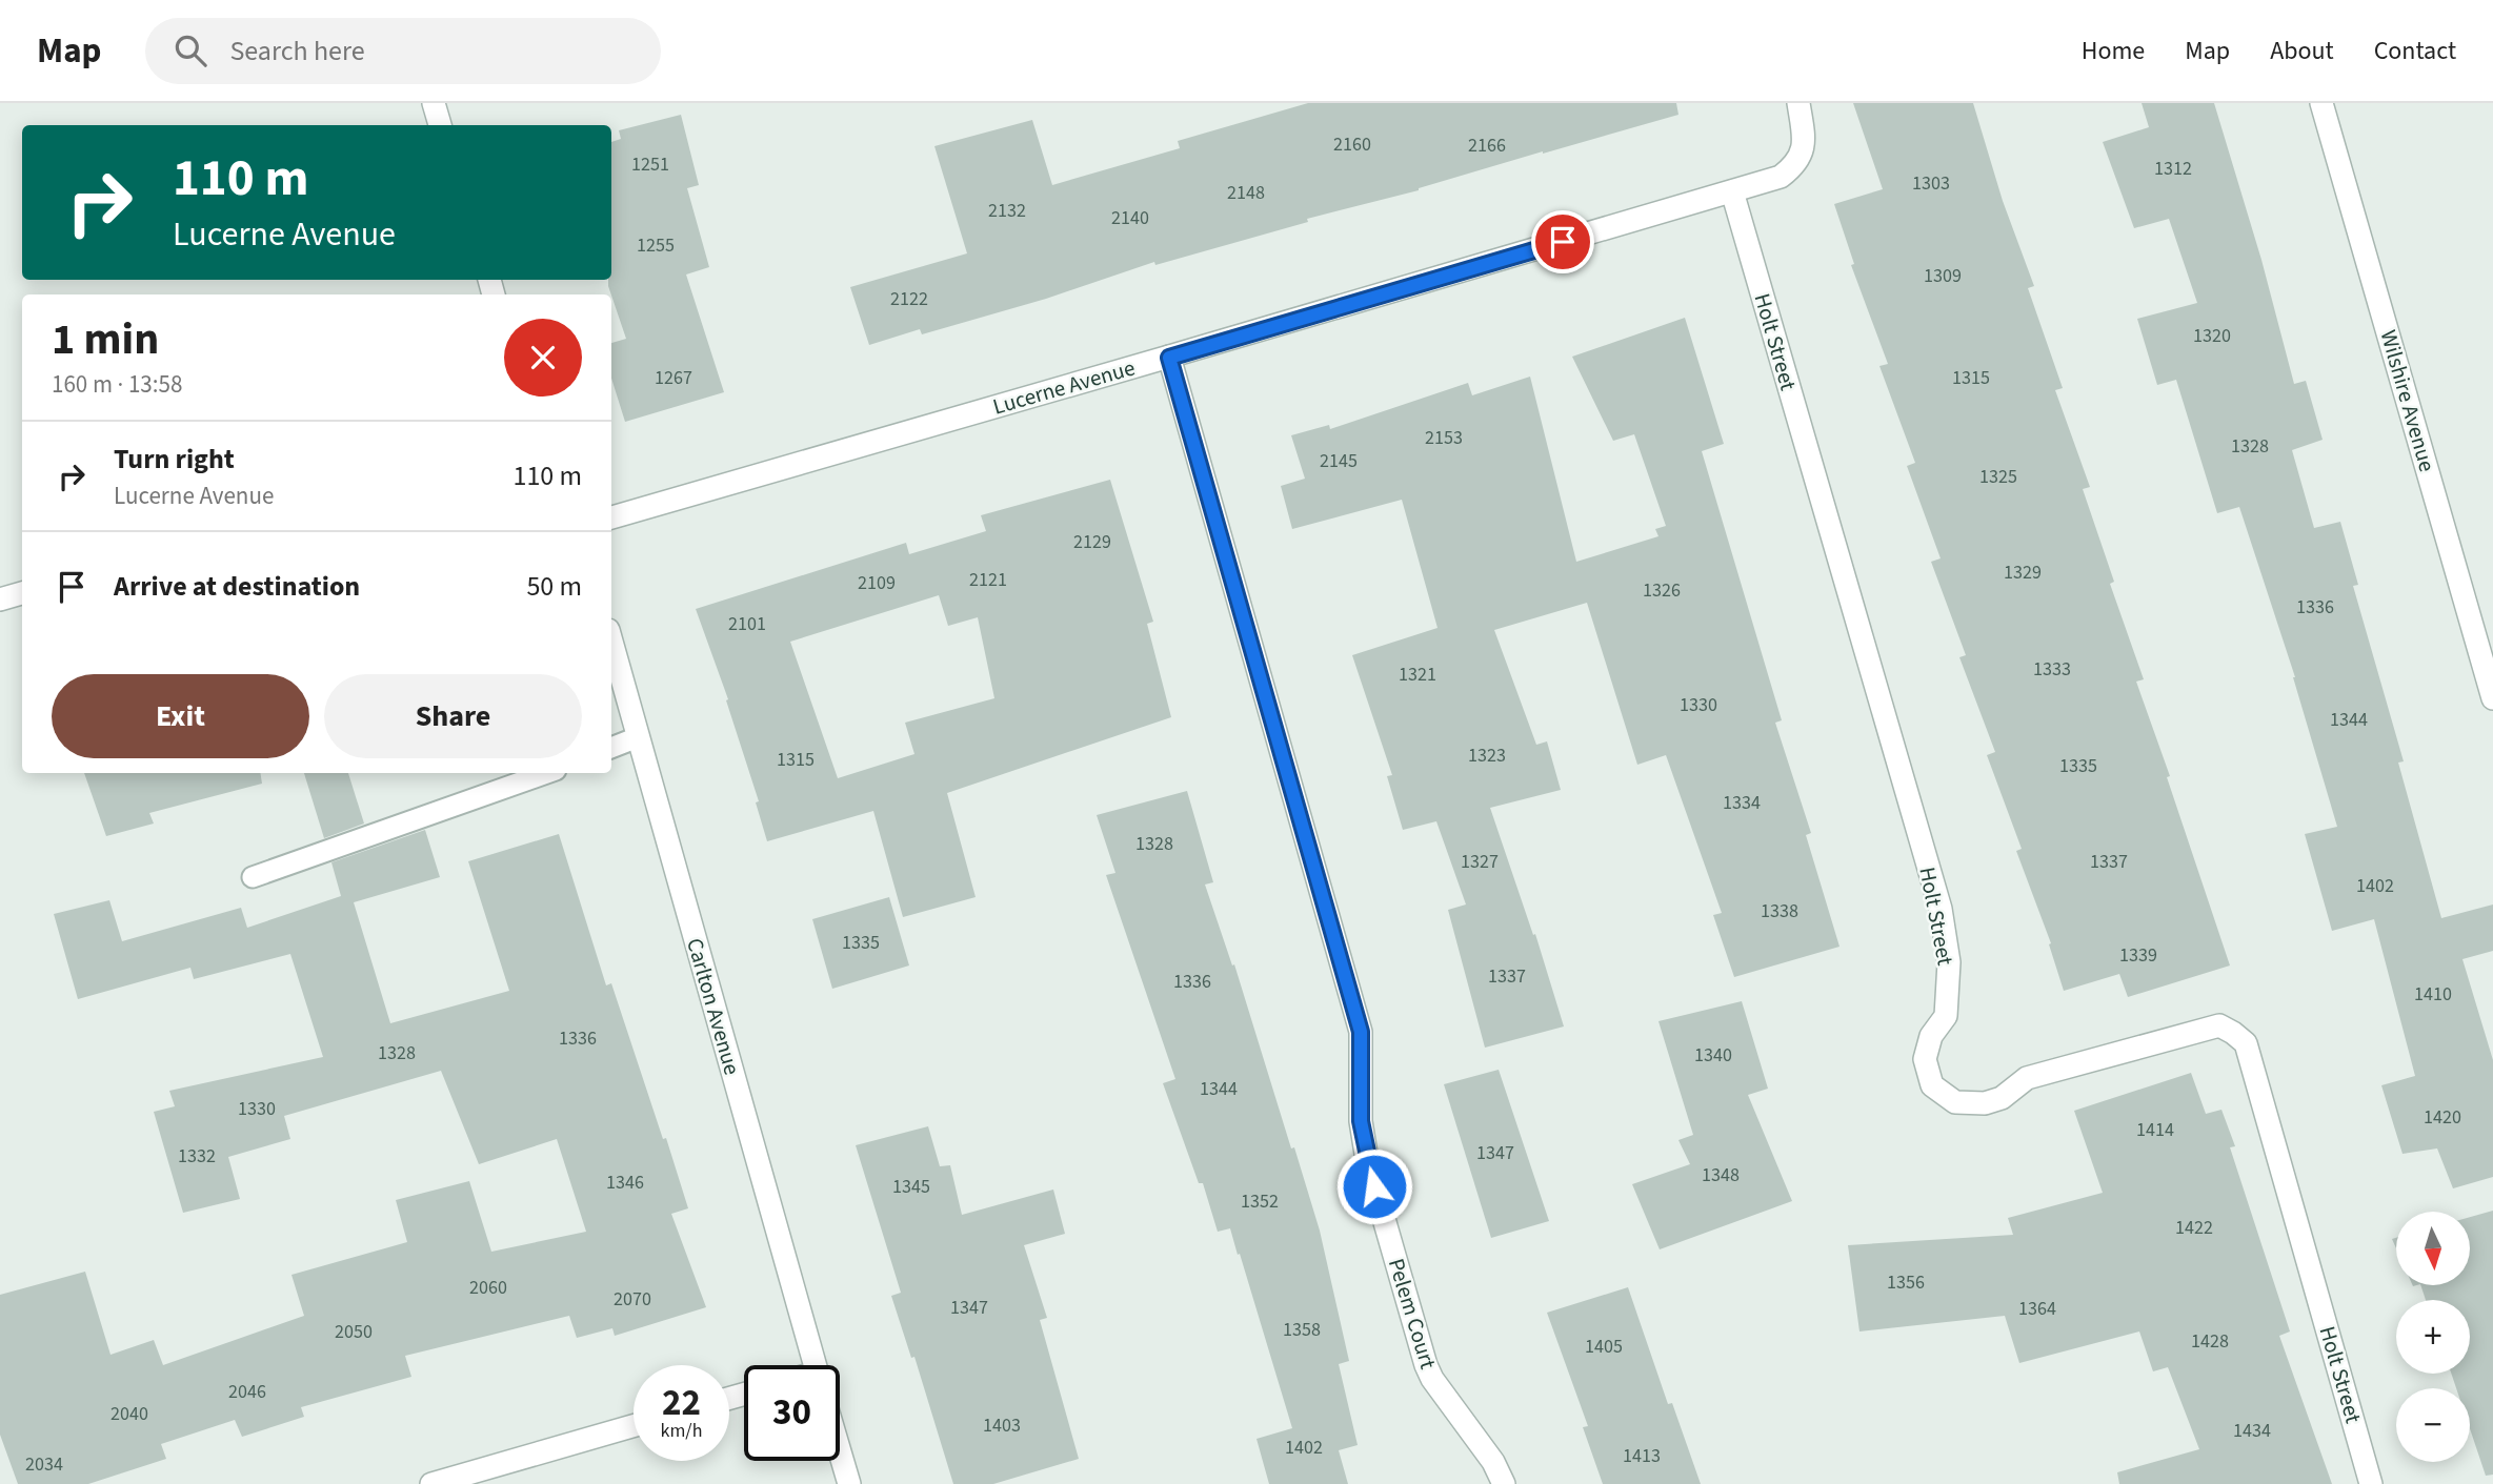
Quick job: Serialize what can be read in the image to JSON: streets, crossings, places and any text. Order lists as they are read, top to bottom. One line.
{"streets":{"street":["Holt Street","Lucerne Avenue","Wilshire Avenue","Carlton Avenue","Pelem Court"]},"crossings":[["Holt Street","Lucerne Avenue"],["Lucerne Avenue","Pelem Court"]],"house_numbers":["2160","2166","1251","1312","1303","2148","2132","2140","1255","1309","2122","1320","1267","1315","2153","1328","2145","1325","2129","1329","2121","2109","1326","1336","2101","1333","1321","1330","1344","1323","1315","1335","1334","1328","1327","1337","1402","1338","1335","1339","1337","1336","1410","1336","1328","1340","1344","1330","1420","1414","1347","1332","1348","1346","1345","1352","1422","1356","2060","2070","1347","1364","1358","2050","1428","1405","2046","2040","1403","1434","1402","1413","2034"],"north":"bottom","page":{"header":"Map","search":"Search here","nav":["Home","Map","About","Contact"],"turn":["110 m","Lucerne Avenue"],"heading":["1 min","160 m · 13:58"],"list":[{"name":"Turn right","note":"Lucerne Avenue","value":"110 m"},{"name":"Arrive at destination","value":"50 m"}],"buttons":["Exit","Share"],"map_buttons":["+","−"],"speed":"22 km/h","limit":"30"}}
